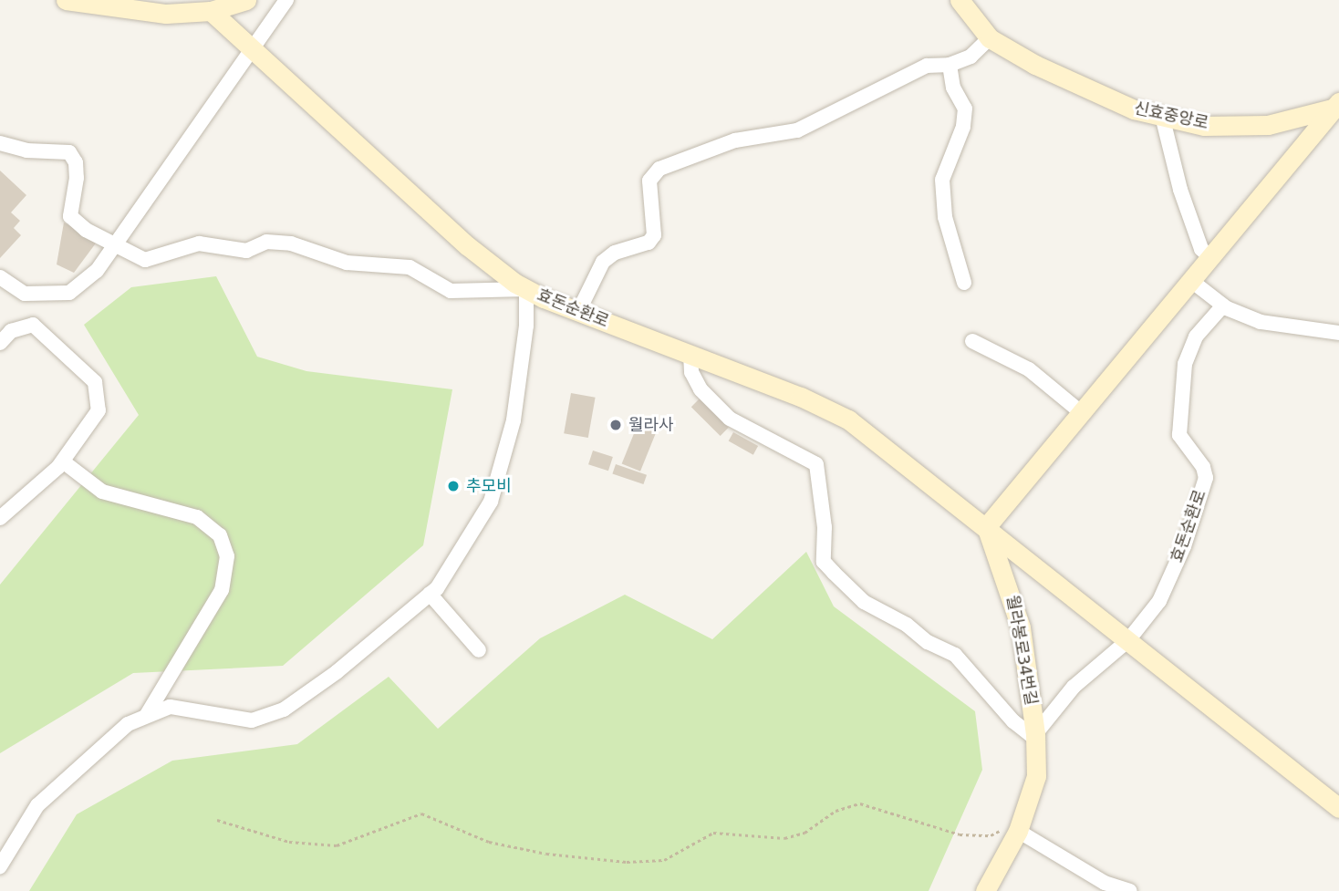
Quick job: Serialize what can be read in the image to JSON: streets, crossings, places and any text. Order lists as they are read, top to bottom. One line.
{"streets":{"street":["신효중앙로","효돈순환로","월라봉로34번길"]},"crossings":[["효돈순환로","월라봉로34번길"]],"places":["월라사","추모비"]}
